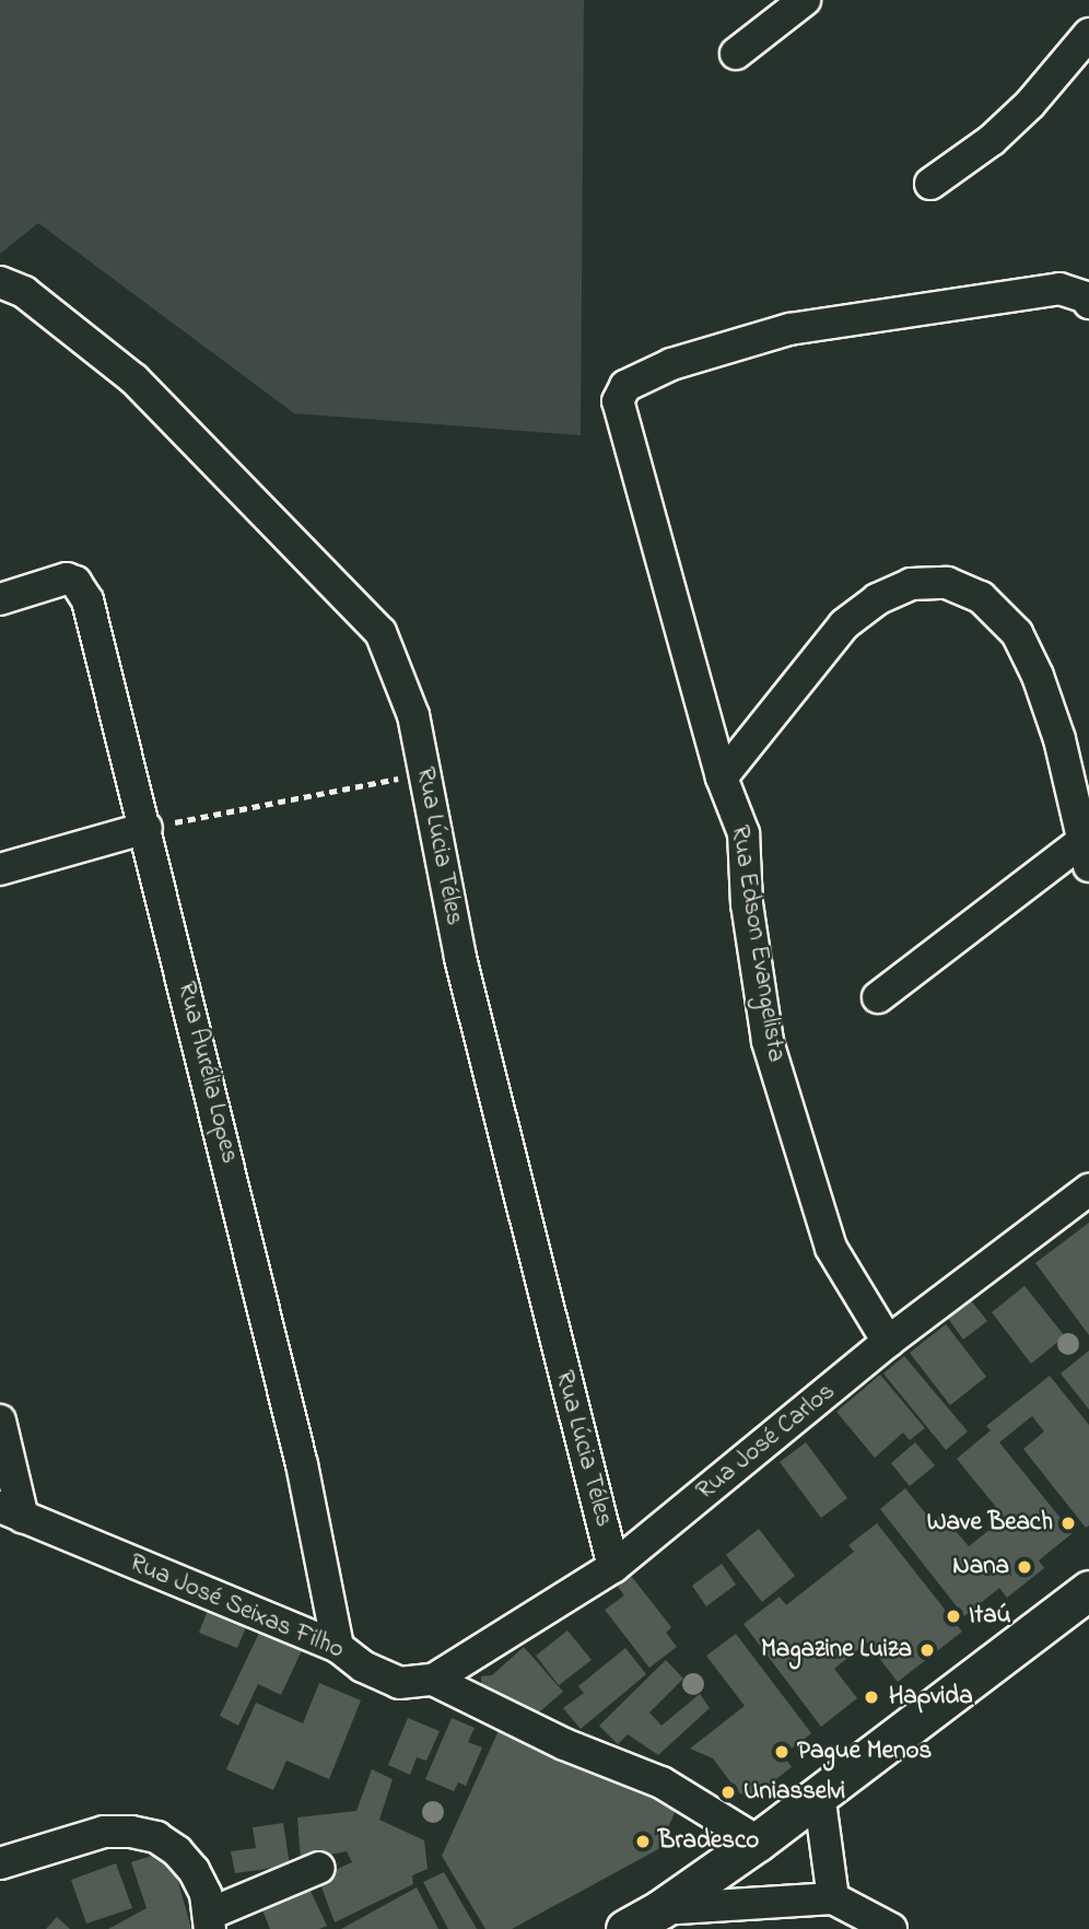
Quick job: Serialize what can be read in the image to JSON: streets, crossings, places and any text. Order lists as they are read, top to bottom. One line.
{"streets":{"street":["Rua Lúcia Téles","Rua Edson Evangelista","Rua Aurélia Lopes","Rua José Carlos","Rua José Seixas Filho"]},"crossings":[["Rua Lúcia Téles","Rua José Carlos"],["Rua Edson Evangelista","Rua José Carlos"],["Rua Aurélia Lopes","Rua José Seixas Filho"],["Rua José Carlos","Rua José Seixas Filho"]],"places":["Wave Beach","Nana","Itaú","Magazine Luiza","Hapvida","Pague Menos","Uniasselvi","Bradesco"]}
